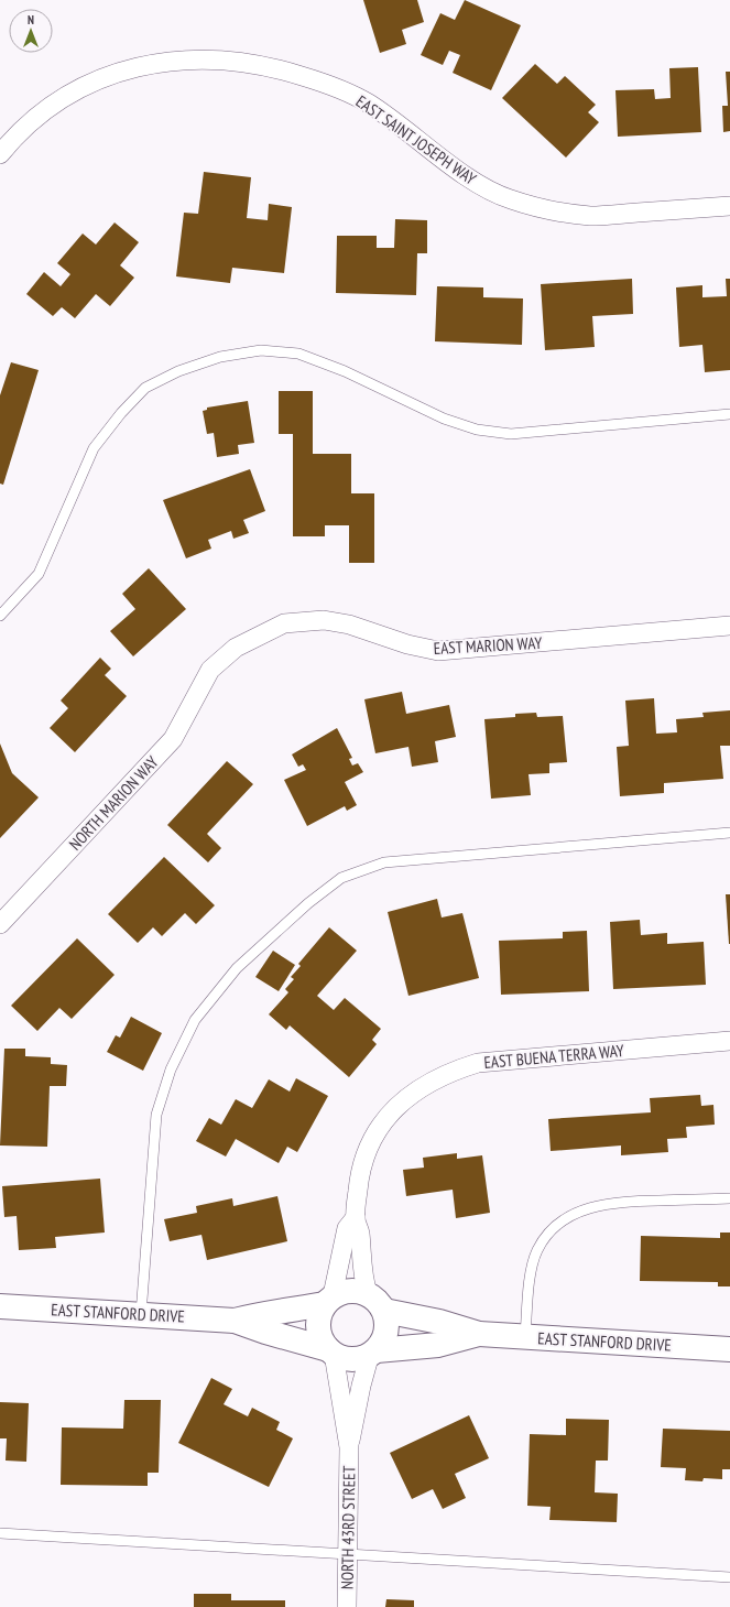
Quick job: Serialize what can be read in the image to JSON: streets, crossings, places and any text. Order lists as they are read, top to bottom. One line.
{"streets":{"street":["EAST SAINT JOSEPH WAY","EAST MARION WAY","NORTH MARION WAY","EAST BUENA TERRA WAY","EAST STANFORD DRIVE","NORTH 43RD STREET"]},"crossings":[["EAST MARION WAY","NORTH MARION WAY"],["EAST STANFORD DRIVE","NORTH 43RD STREET"]],"north":"top"}
